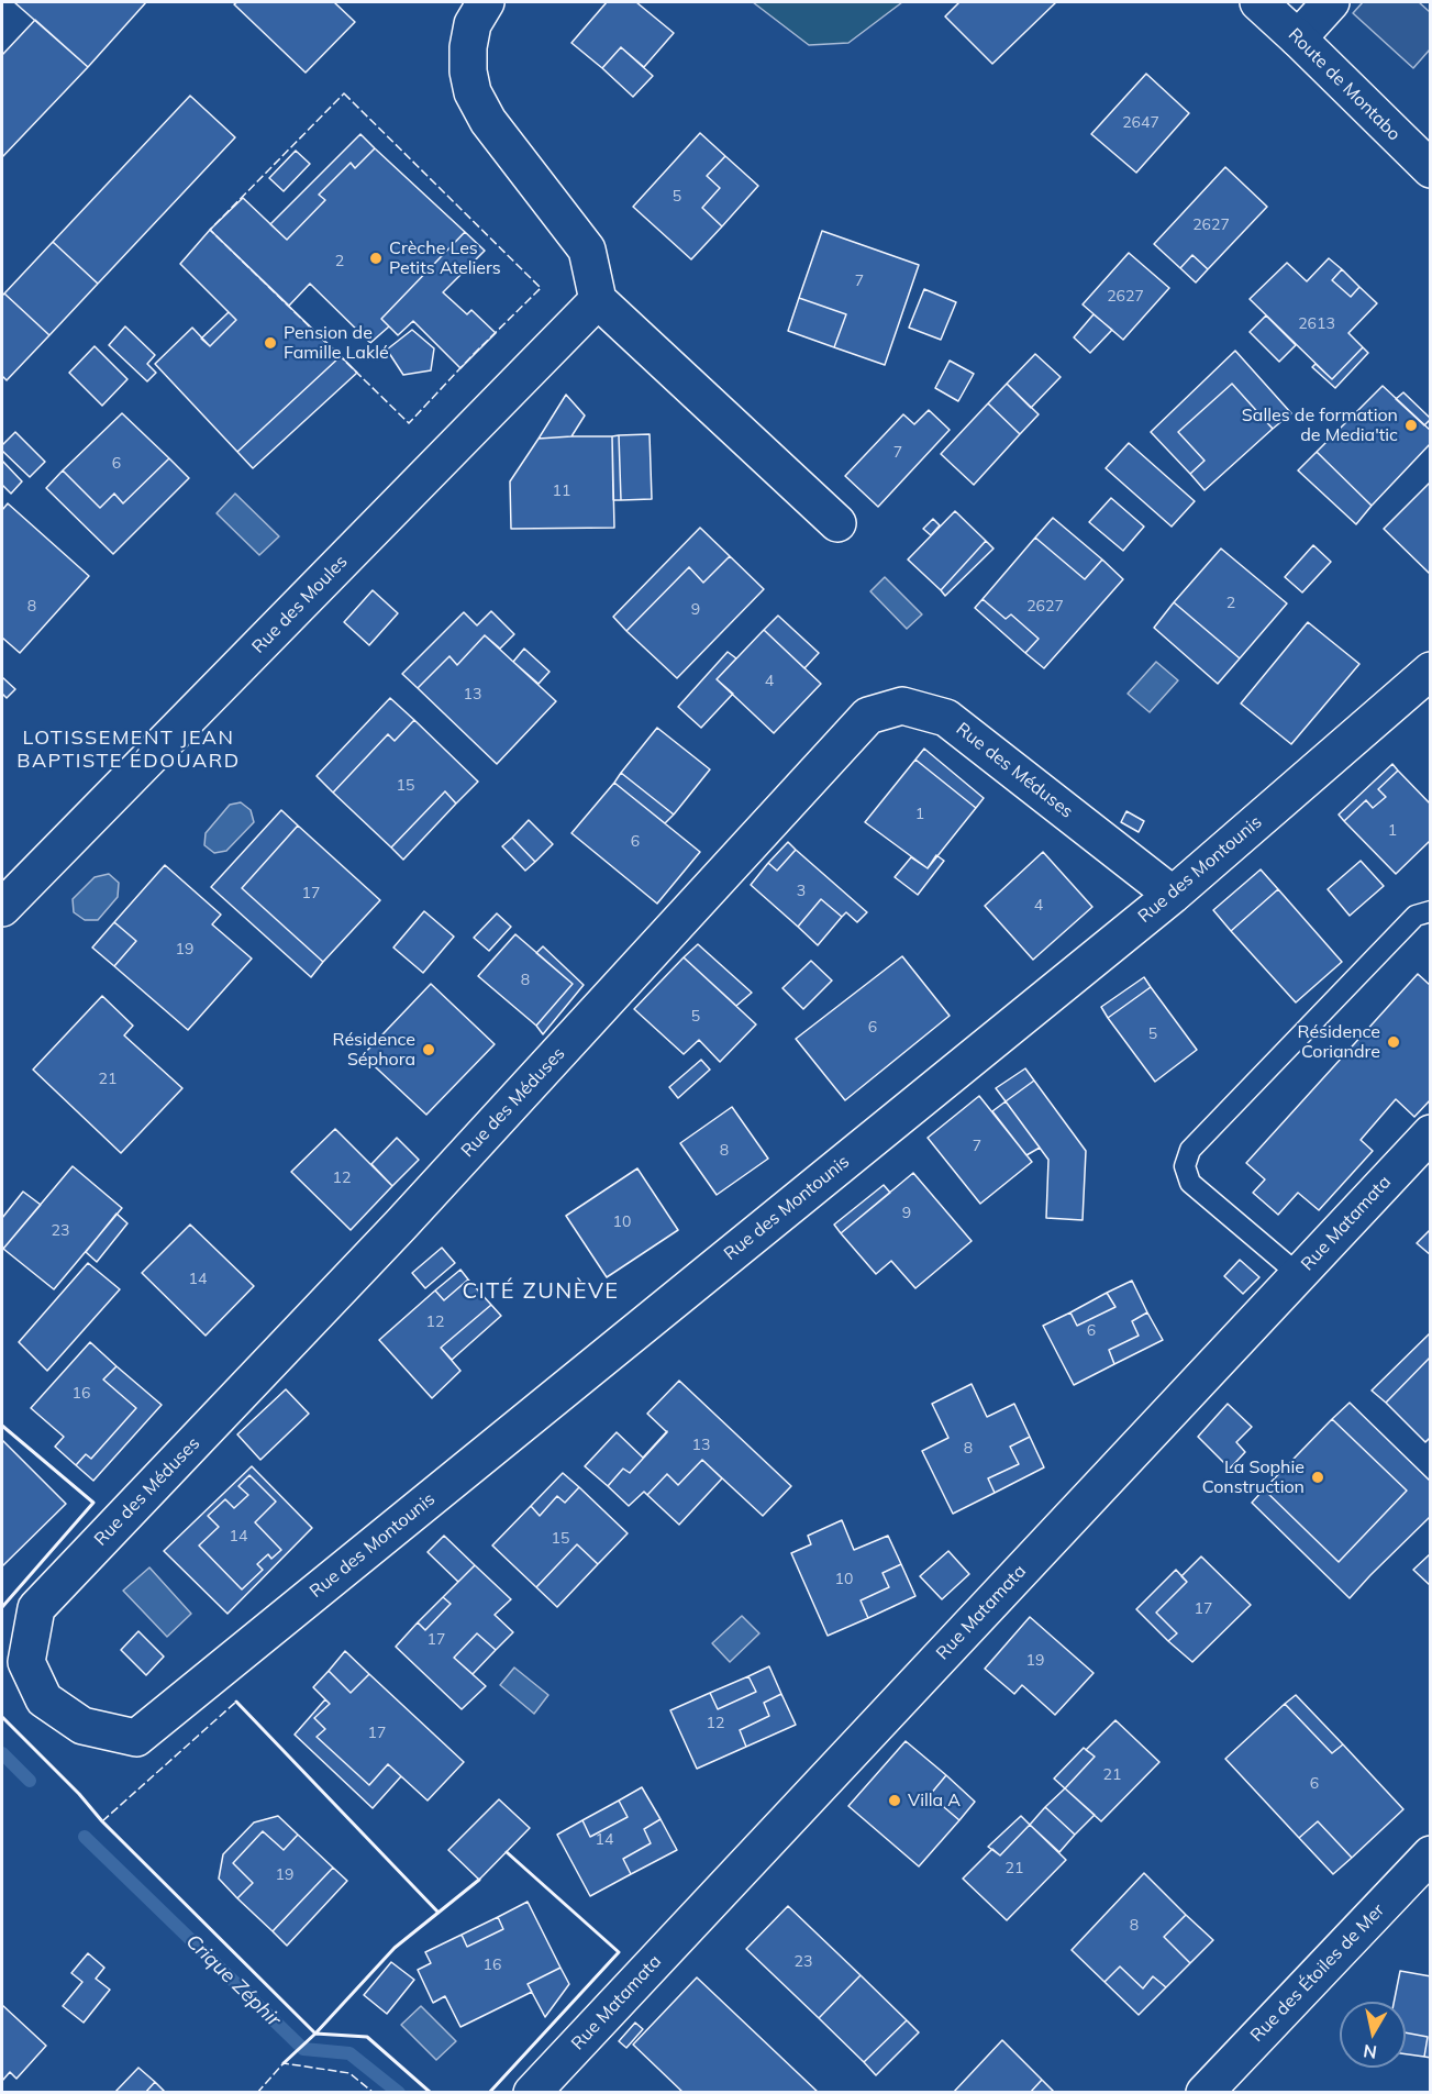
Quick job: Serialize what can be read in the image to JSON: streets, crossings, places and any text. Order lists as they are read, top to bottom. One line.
{"streets":{"street":["Route de Montabo","Rue des Moules","Rue des Méduses","Rue des Montounis","Rue Matamata","Rue des Étoiles de Mer"]},"crossings":[["Rue des Méduses","Rue des Montounis"]],"districts":["LOTISSEMENT JEAN BAPTISTE ÉDOUARD","CITÉ ZUNÈVE"],"water":["Crique Zéphir"],"places":["Crèche Les Petits Ateliers","Pension de Famille Laklé","Salles de formation de Media'tic","Résidence Coriandre","Résidence Séphora","La Sophie Construction","Villa A"],"house_numbers":["2647","5","2627","2","7","2627","2613","7","6","11","2","8","2627","9","4","13","15","1","1","6","3","17","4","19","8","5","6","5","21","7","8","12","9","10","23","14","12","6","16","13","8","14","15","10","17","17","19","12","17","21","6","14","21","19","8","23","16"],"north":"bottom"}
